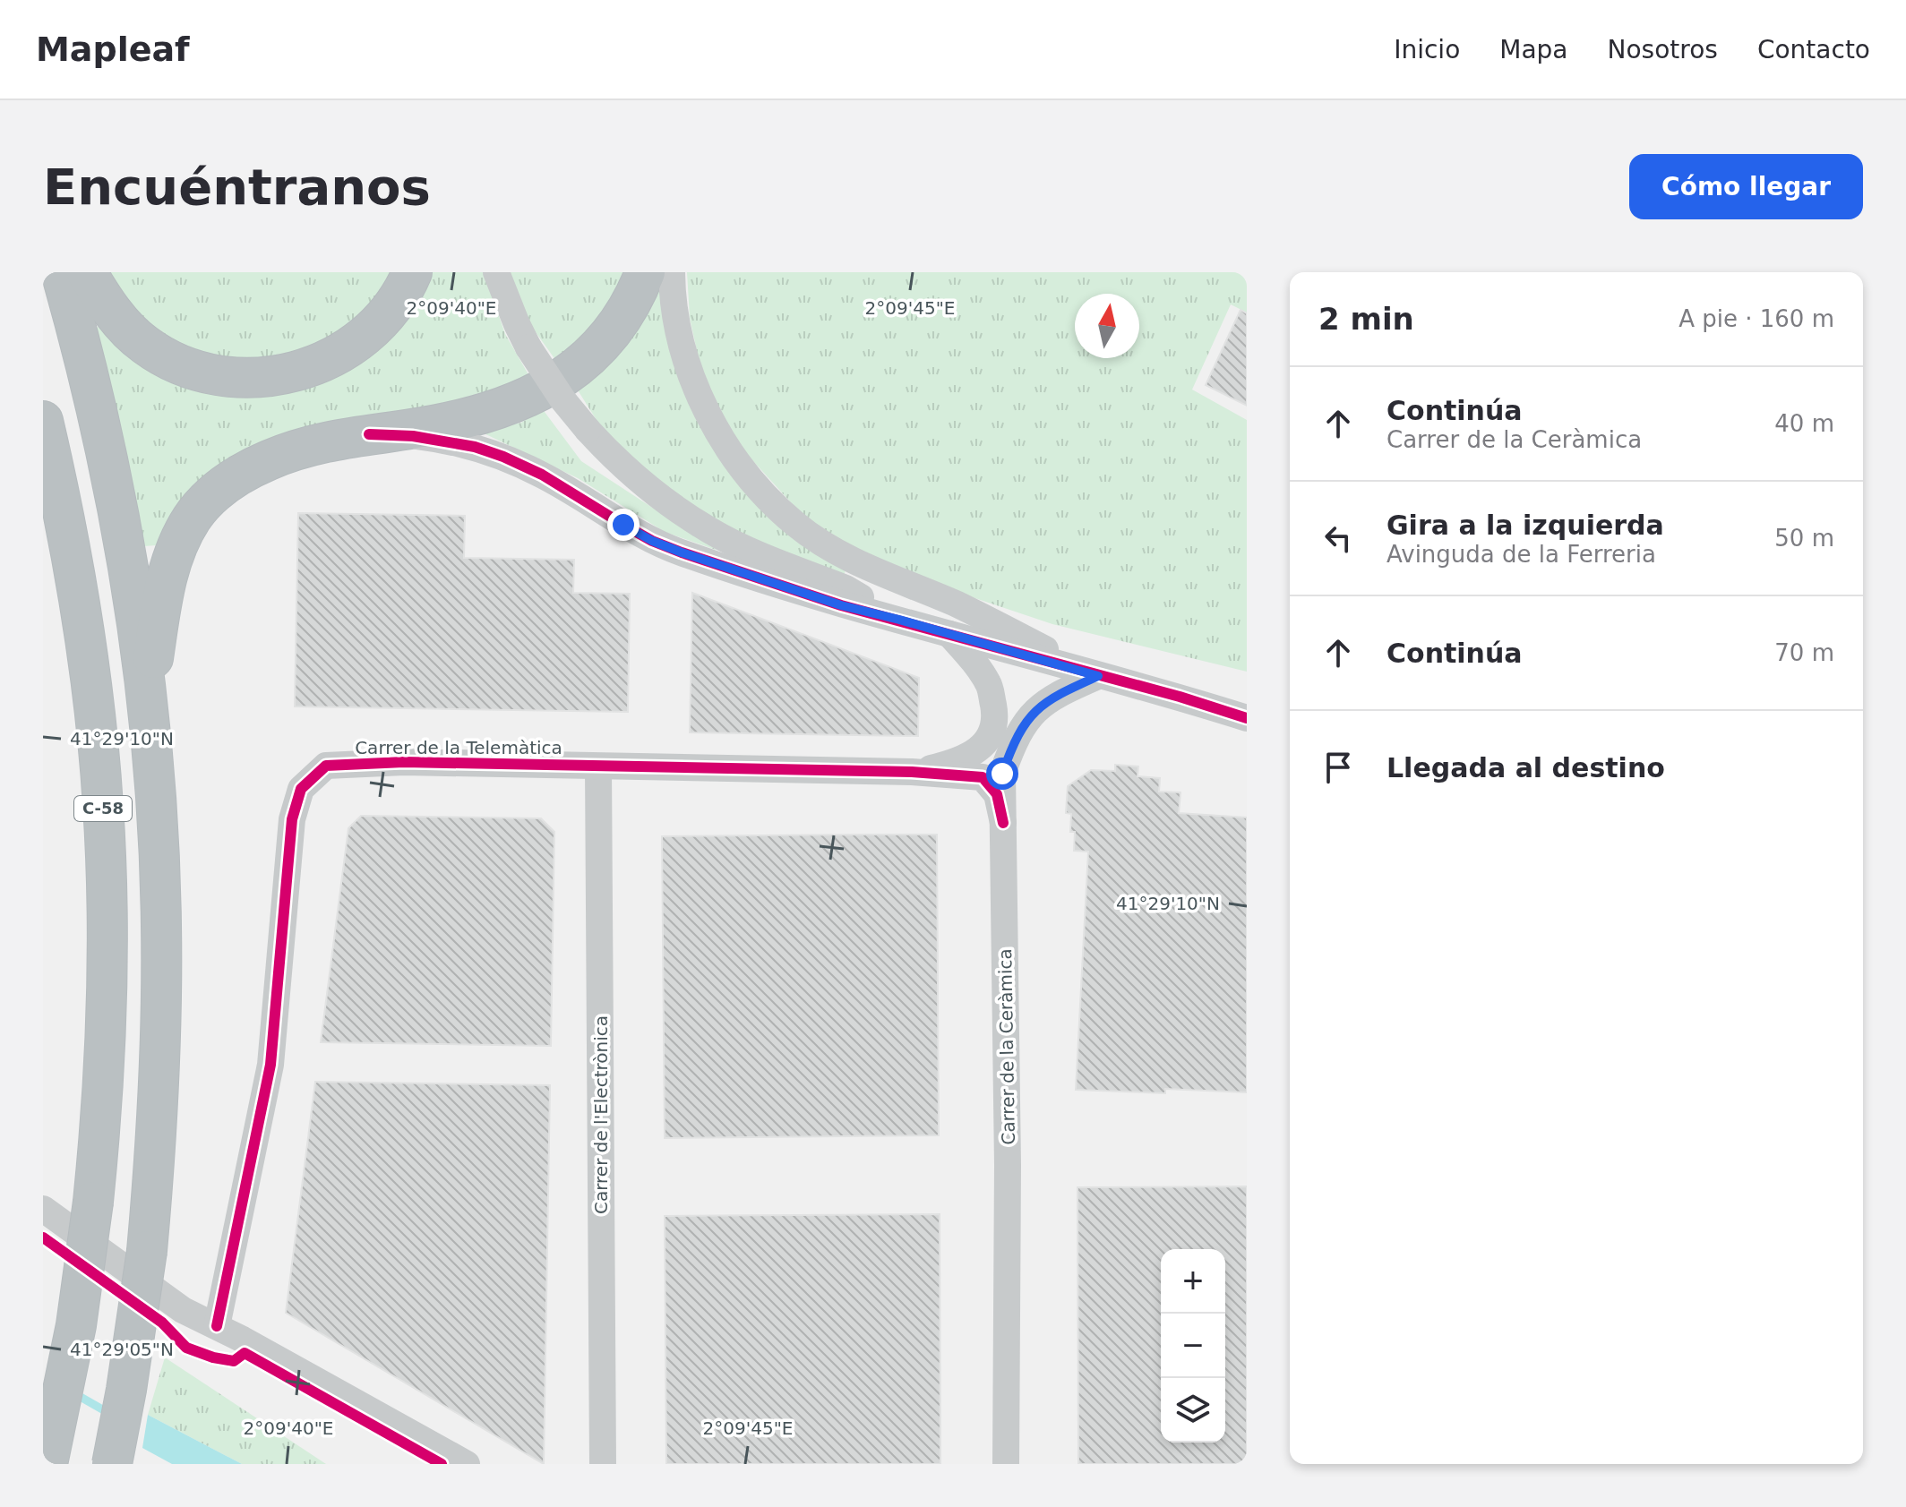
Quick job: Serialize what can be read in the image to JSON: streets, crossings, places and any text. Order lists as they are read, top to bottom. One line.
{"streets":{"highway":["C-58"],"street":["Carrer de la Telemàtica","Carrer de la Ceràmica","Carrer de l'Electrònica"]},"crossings":[["Carrer de la Telemàtica","Carrer de l'Electrònica"]],"north":"top","page":{"header":"Mapleaf","nav":["Inicio","Mapa","Nosotros","Contacto"],"buttons":"Cómo llegar","title":"Encuéntranos","heading":["2 min","A pie · 160 m"],"list":[["Continúa","Carrer de la Ceràmica","40 m"],["Gira a la izquierda","Avinguda de la Ferreria","50 m"],["Continúa","70 m"],"Llegada al destino"],"map_buttons":["+","−"]},"coordinates":["2°09'40\"E","2°09'45\"E","41°29'10\"N","41°29'05\"N"]}
